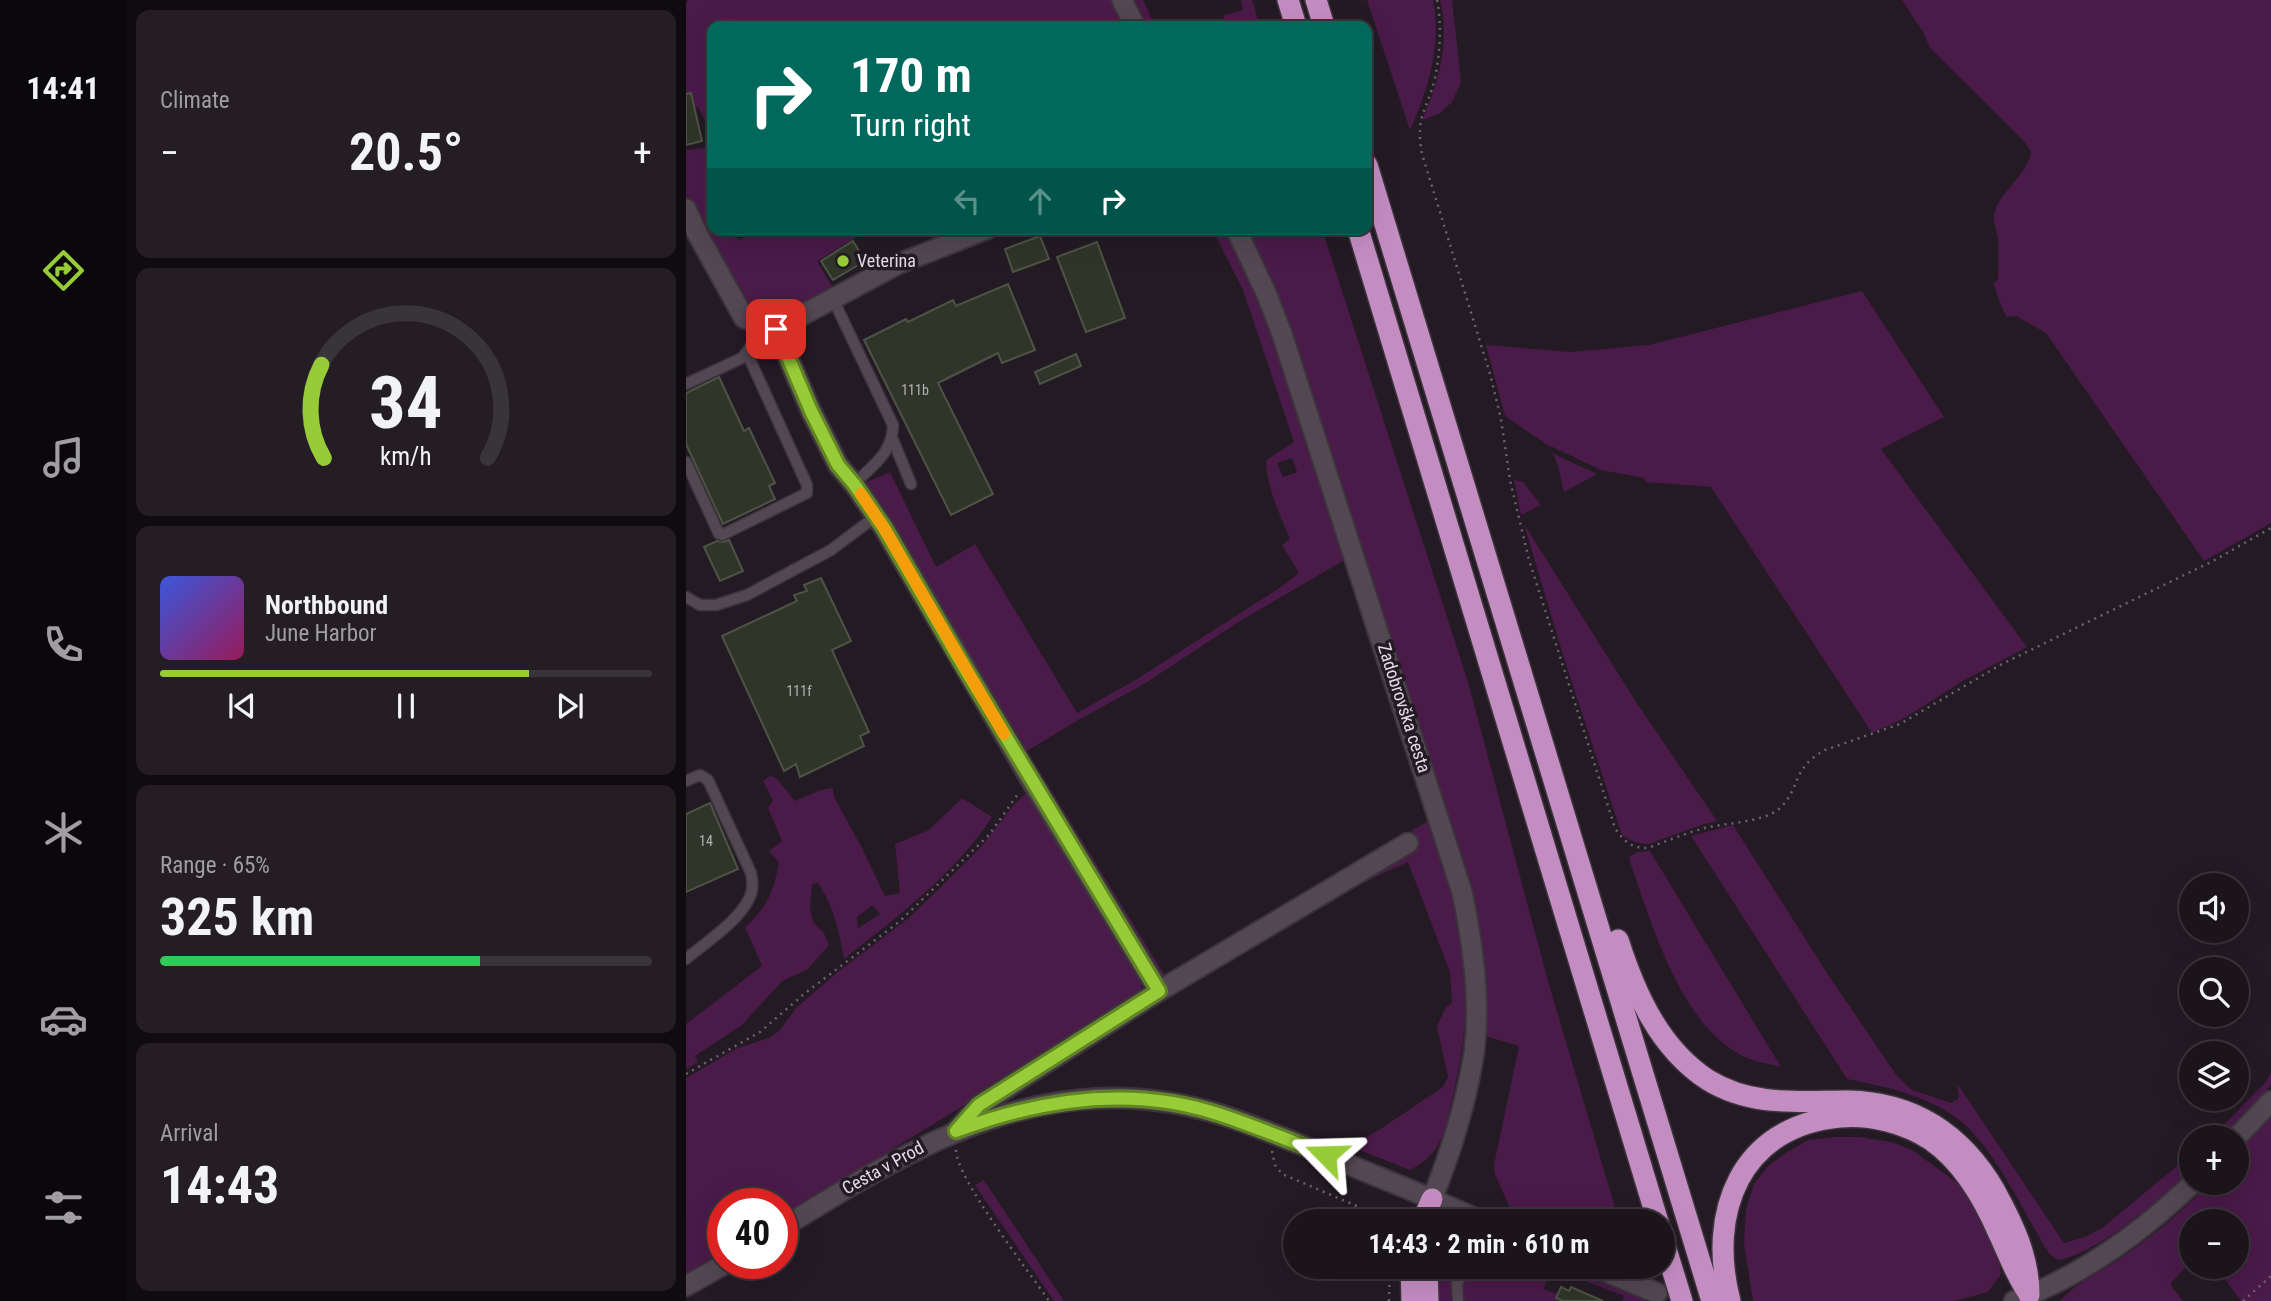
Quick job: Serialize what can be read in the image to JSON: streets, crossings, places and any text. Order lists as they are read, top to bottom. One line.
{"streets":{"street":["Zadobrovška cesta","Cesta v Prod"]},"crossings":[["Zadobrovška cesta","Cesta v Prod"]],"places":["Veterina"],"house_numbers":["111b","111f","14"],"page":{"tabs":"14:41","tile":["Climate",["Range · 65%","325 km"],["Arrival","14:43"]],"turn":["170 m","Turn right"],"heat":["−","20.5°","+"],"song":["Northbound","June Harbor"],"map_buttons":["+","−"],"limit":"40","trip":"14:43 · 2 min · 610 m","gauge":["34","km/h"]}}
